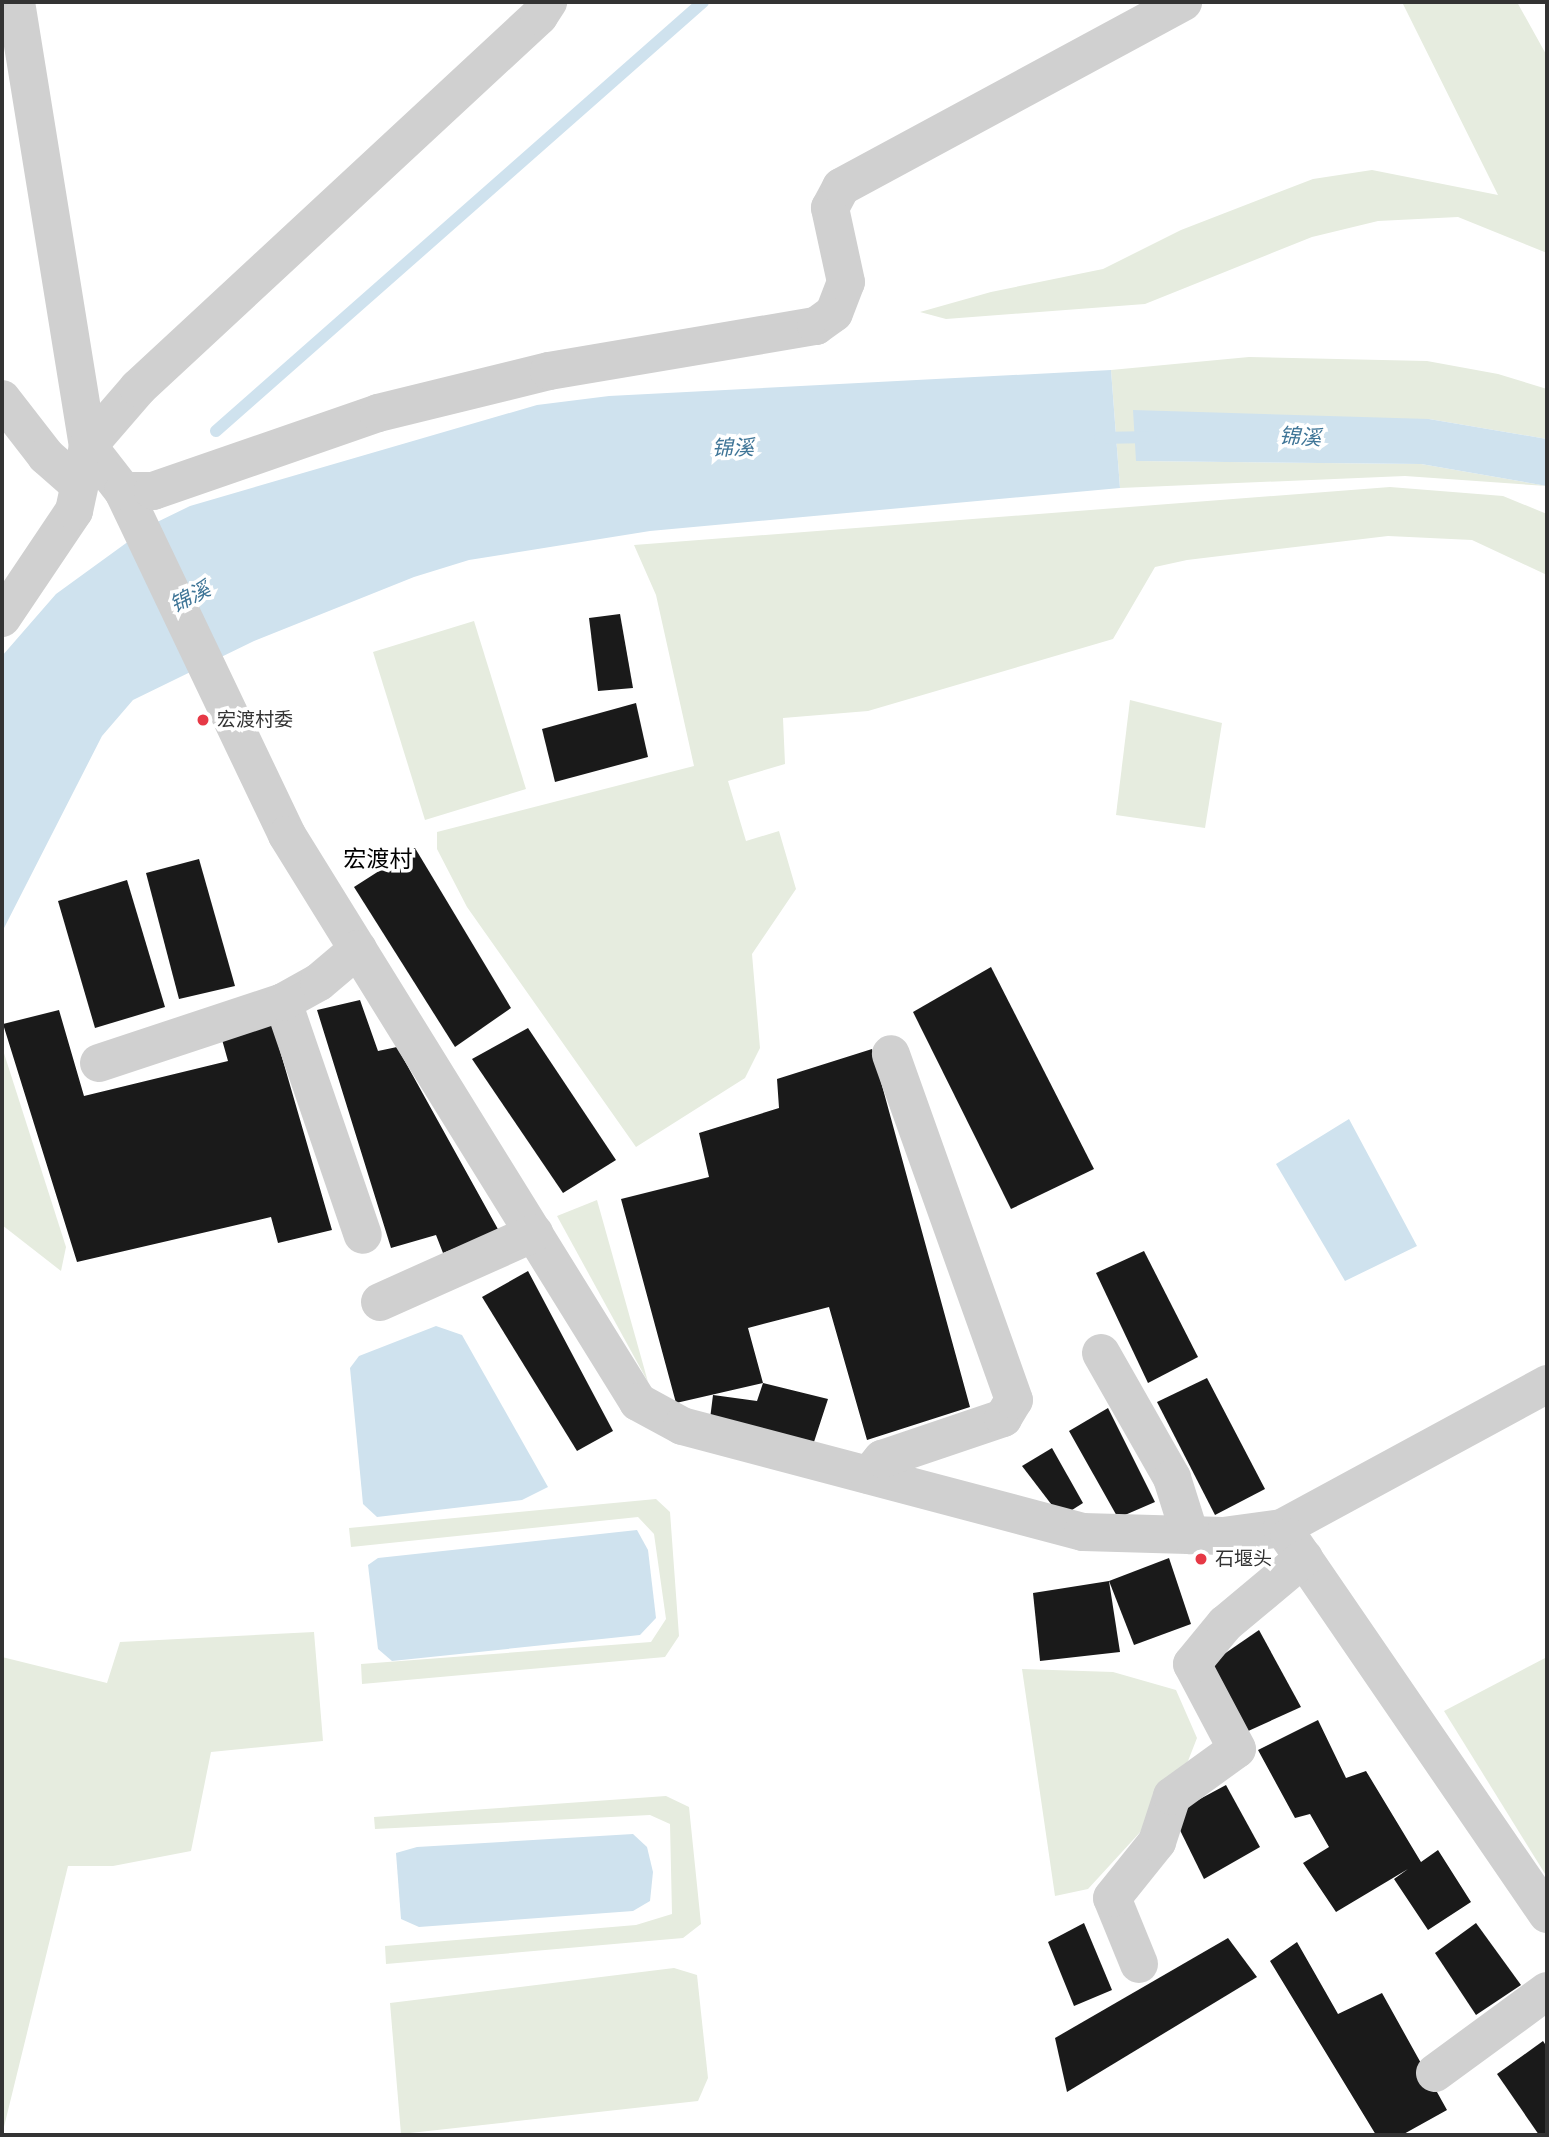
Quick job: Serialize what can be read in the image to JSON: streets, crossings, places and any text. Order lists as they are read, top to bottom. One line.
{"districts":["宏渡村"],"water":["锦溪"],"places":["宏渡村委","石堰头"]}
